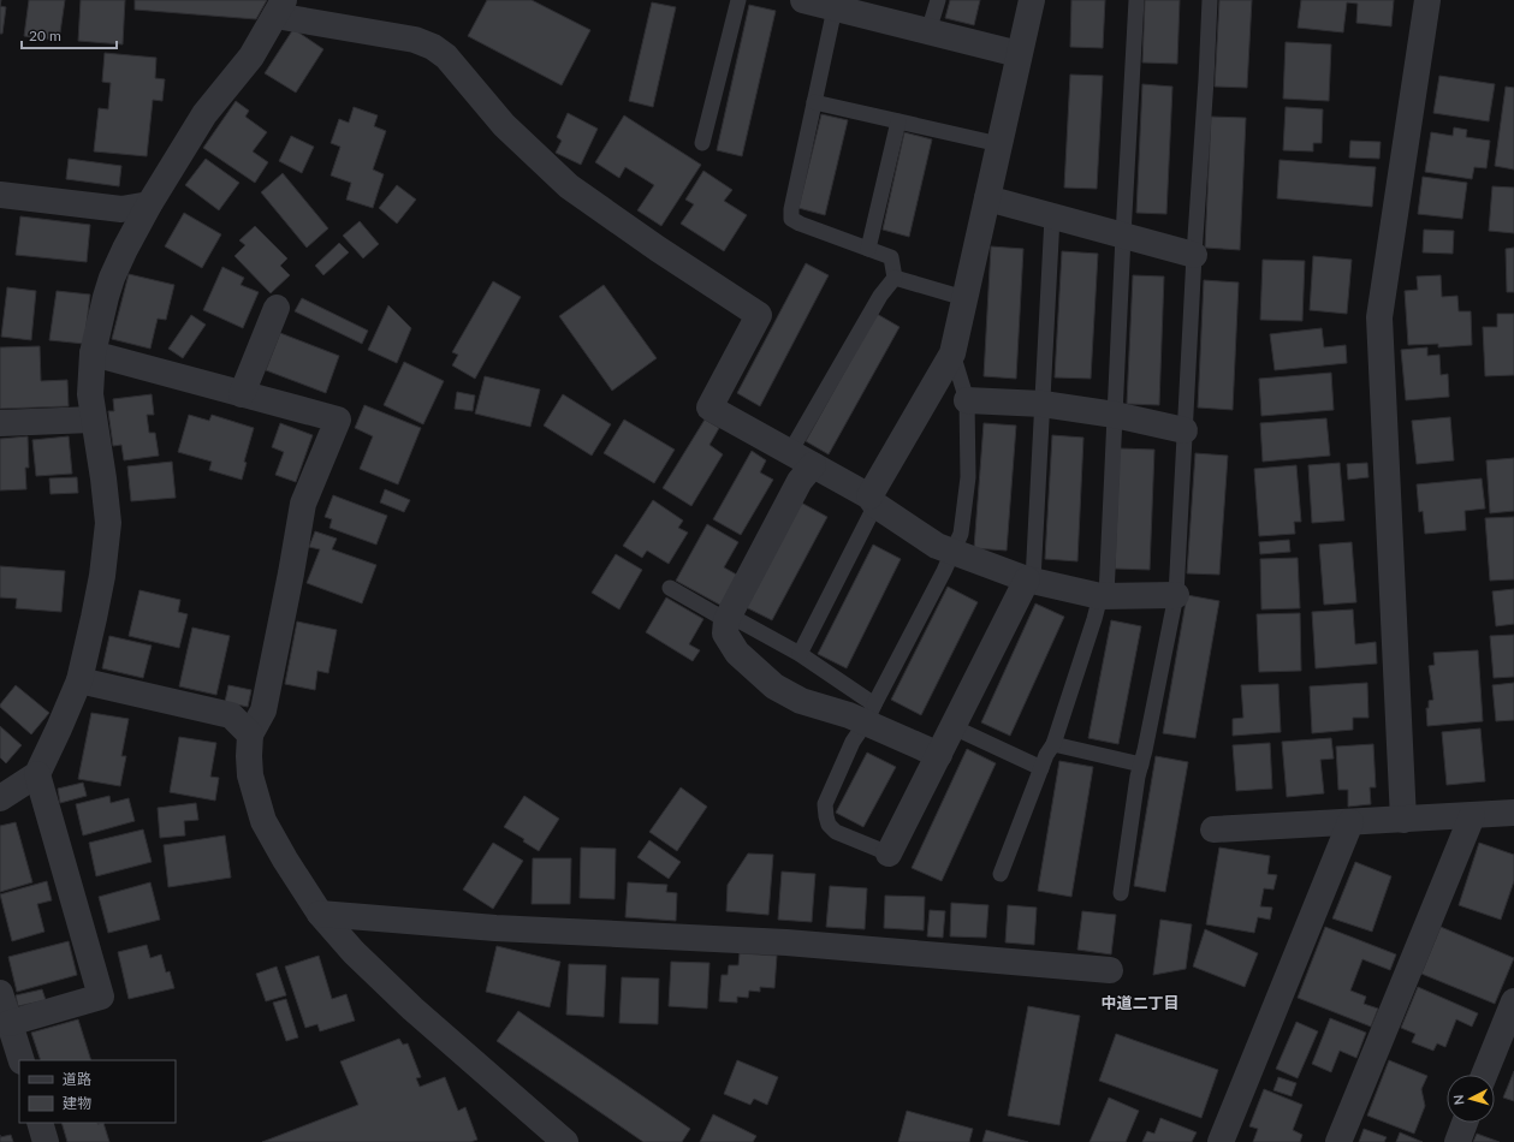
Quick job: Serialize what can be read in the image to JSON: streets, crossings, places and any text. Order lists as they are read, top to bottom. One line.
{"districts":["中道二丁目"],"legend":["道路","建物"],"scale_bar":"20 m","north":"left"}
